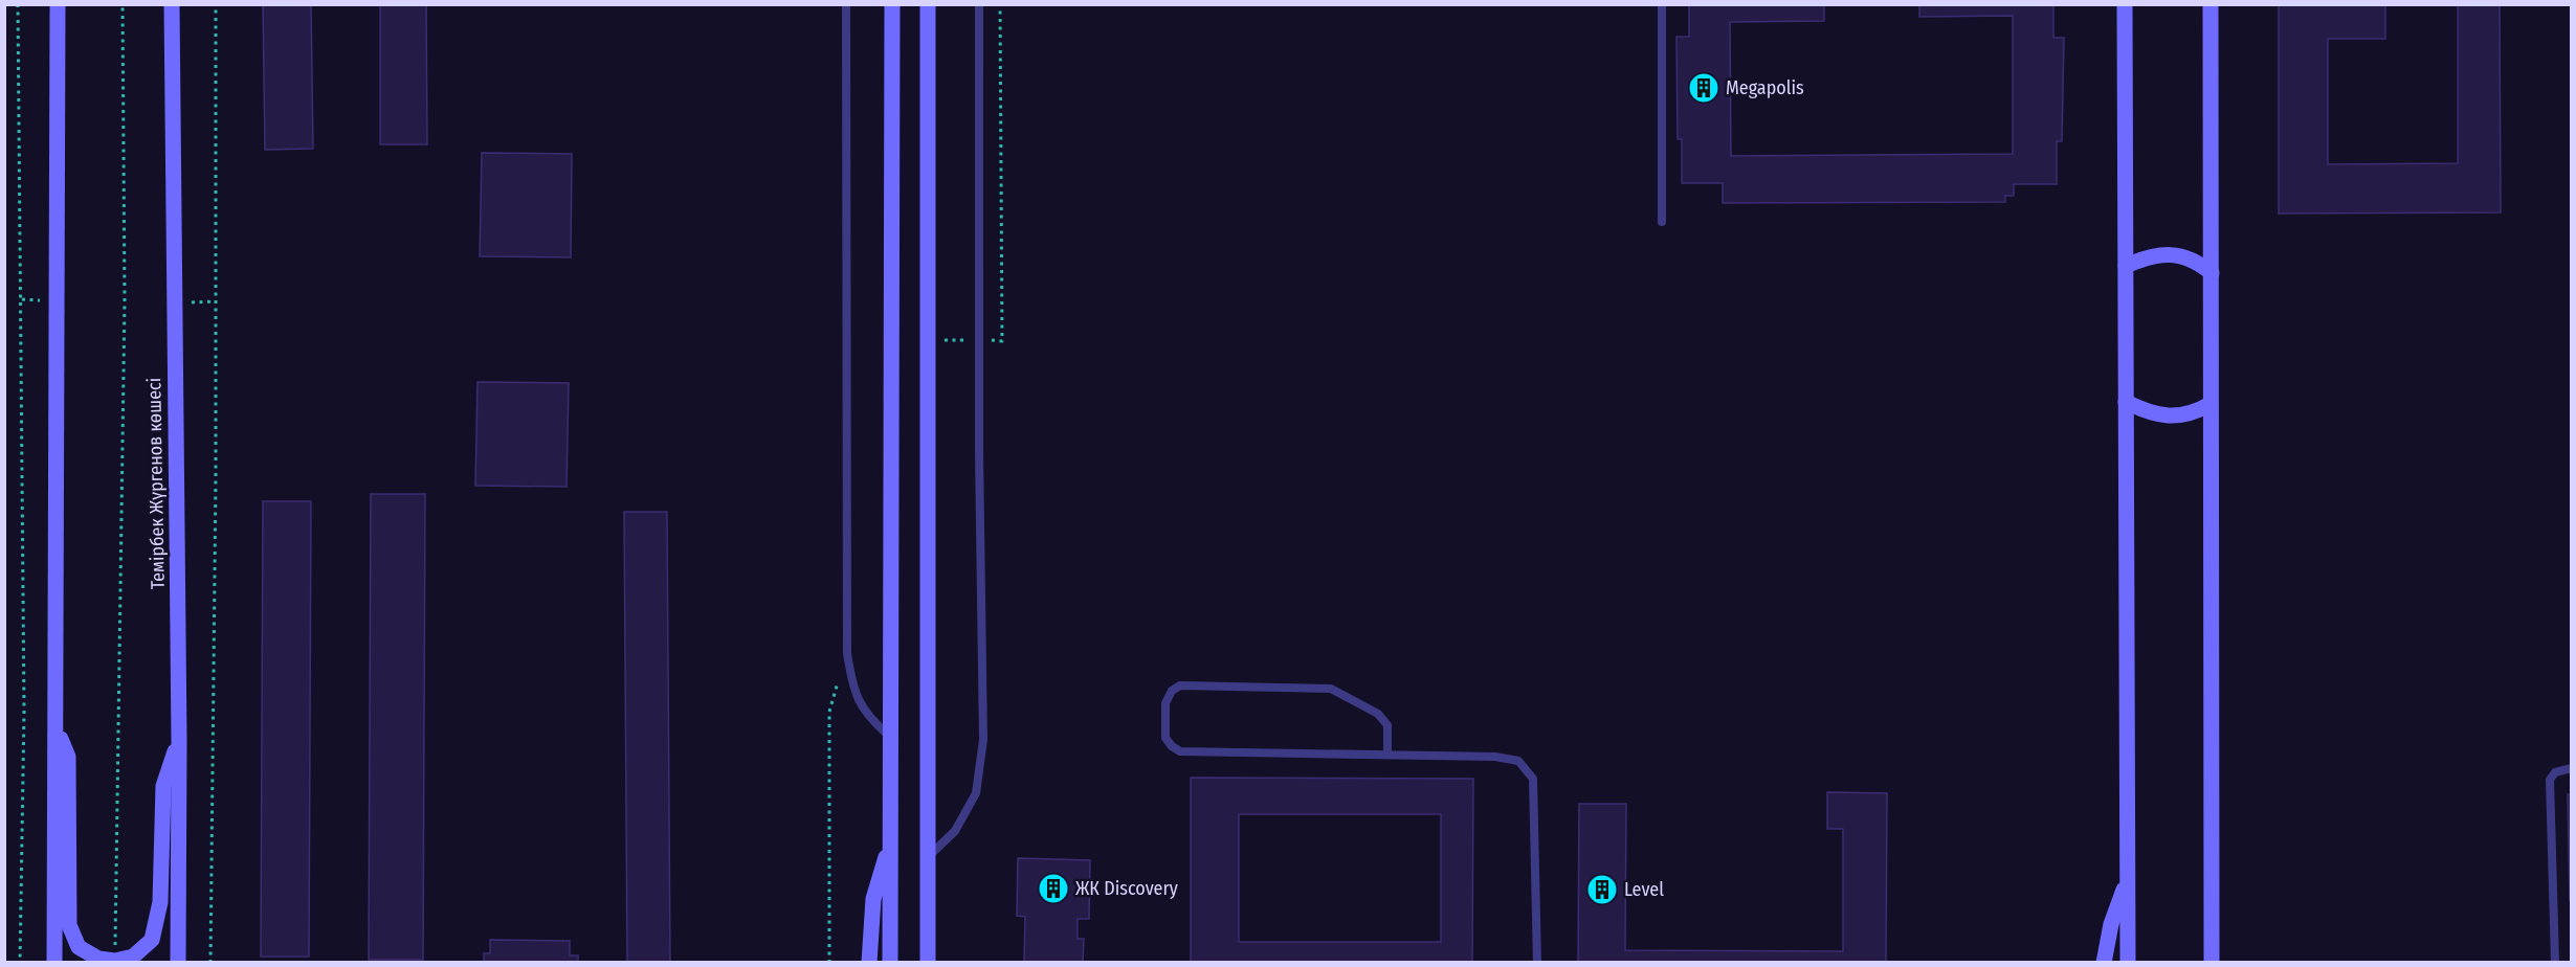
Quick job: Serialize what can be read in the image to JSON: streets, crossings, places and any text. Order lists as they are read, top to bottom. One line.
{"streets":{"street":["Темірбек Жүргенов көшесі"]},"places":{"building":["Megapolis","ЖК Discovery","Level"]}}
